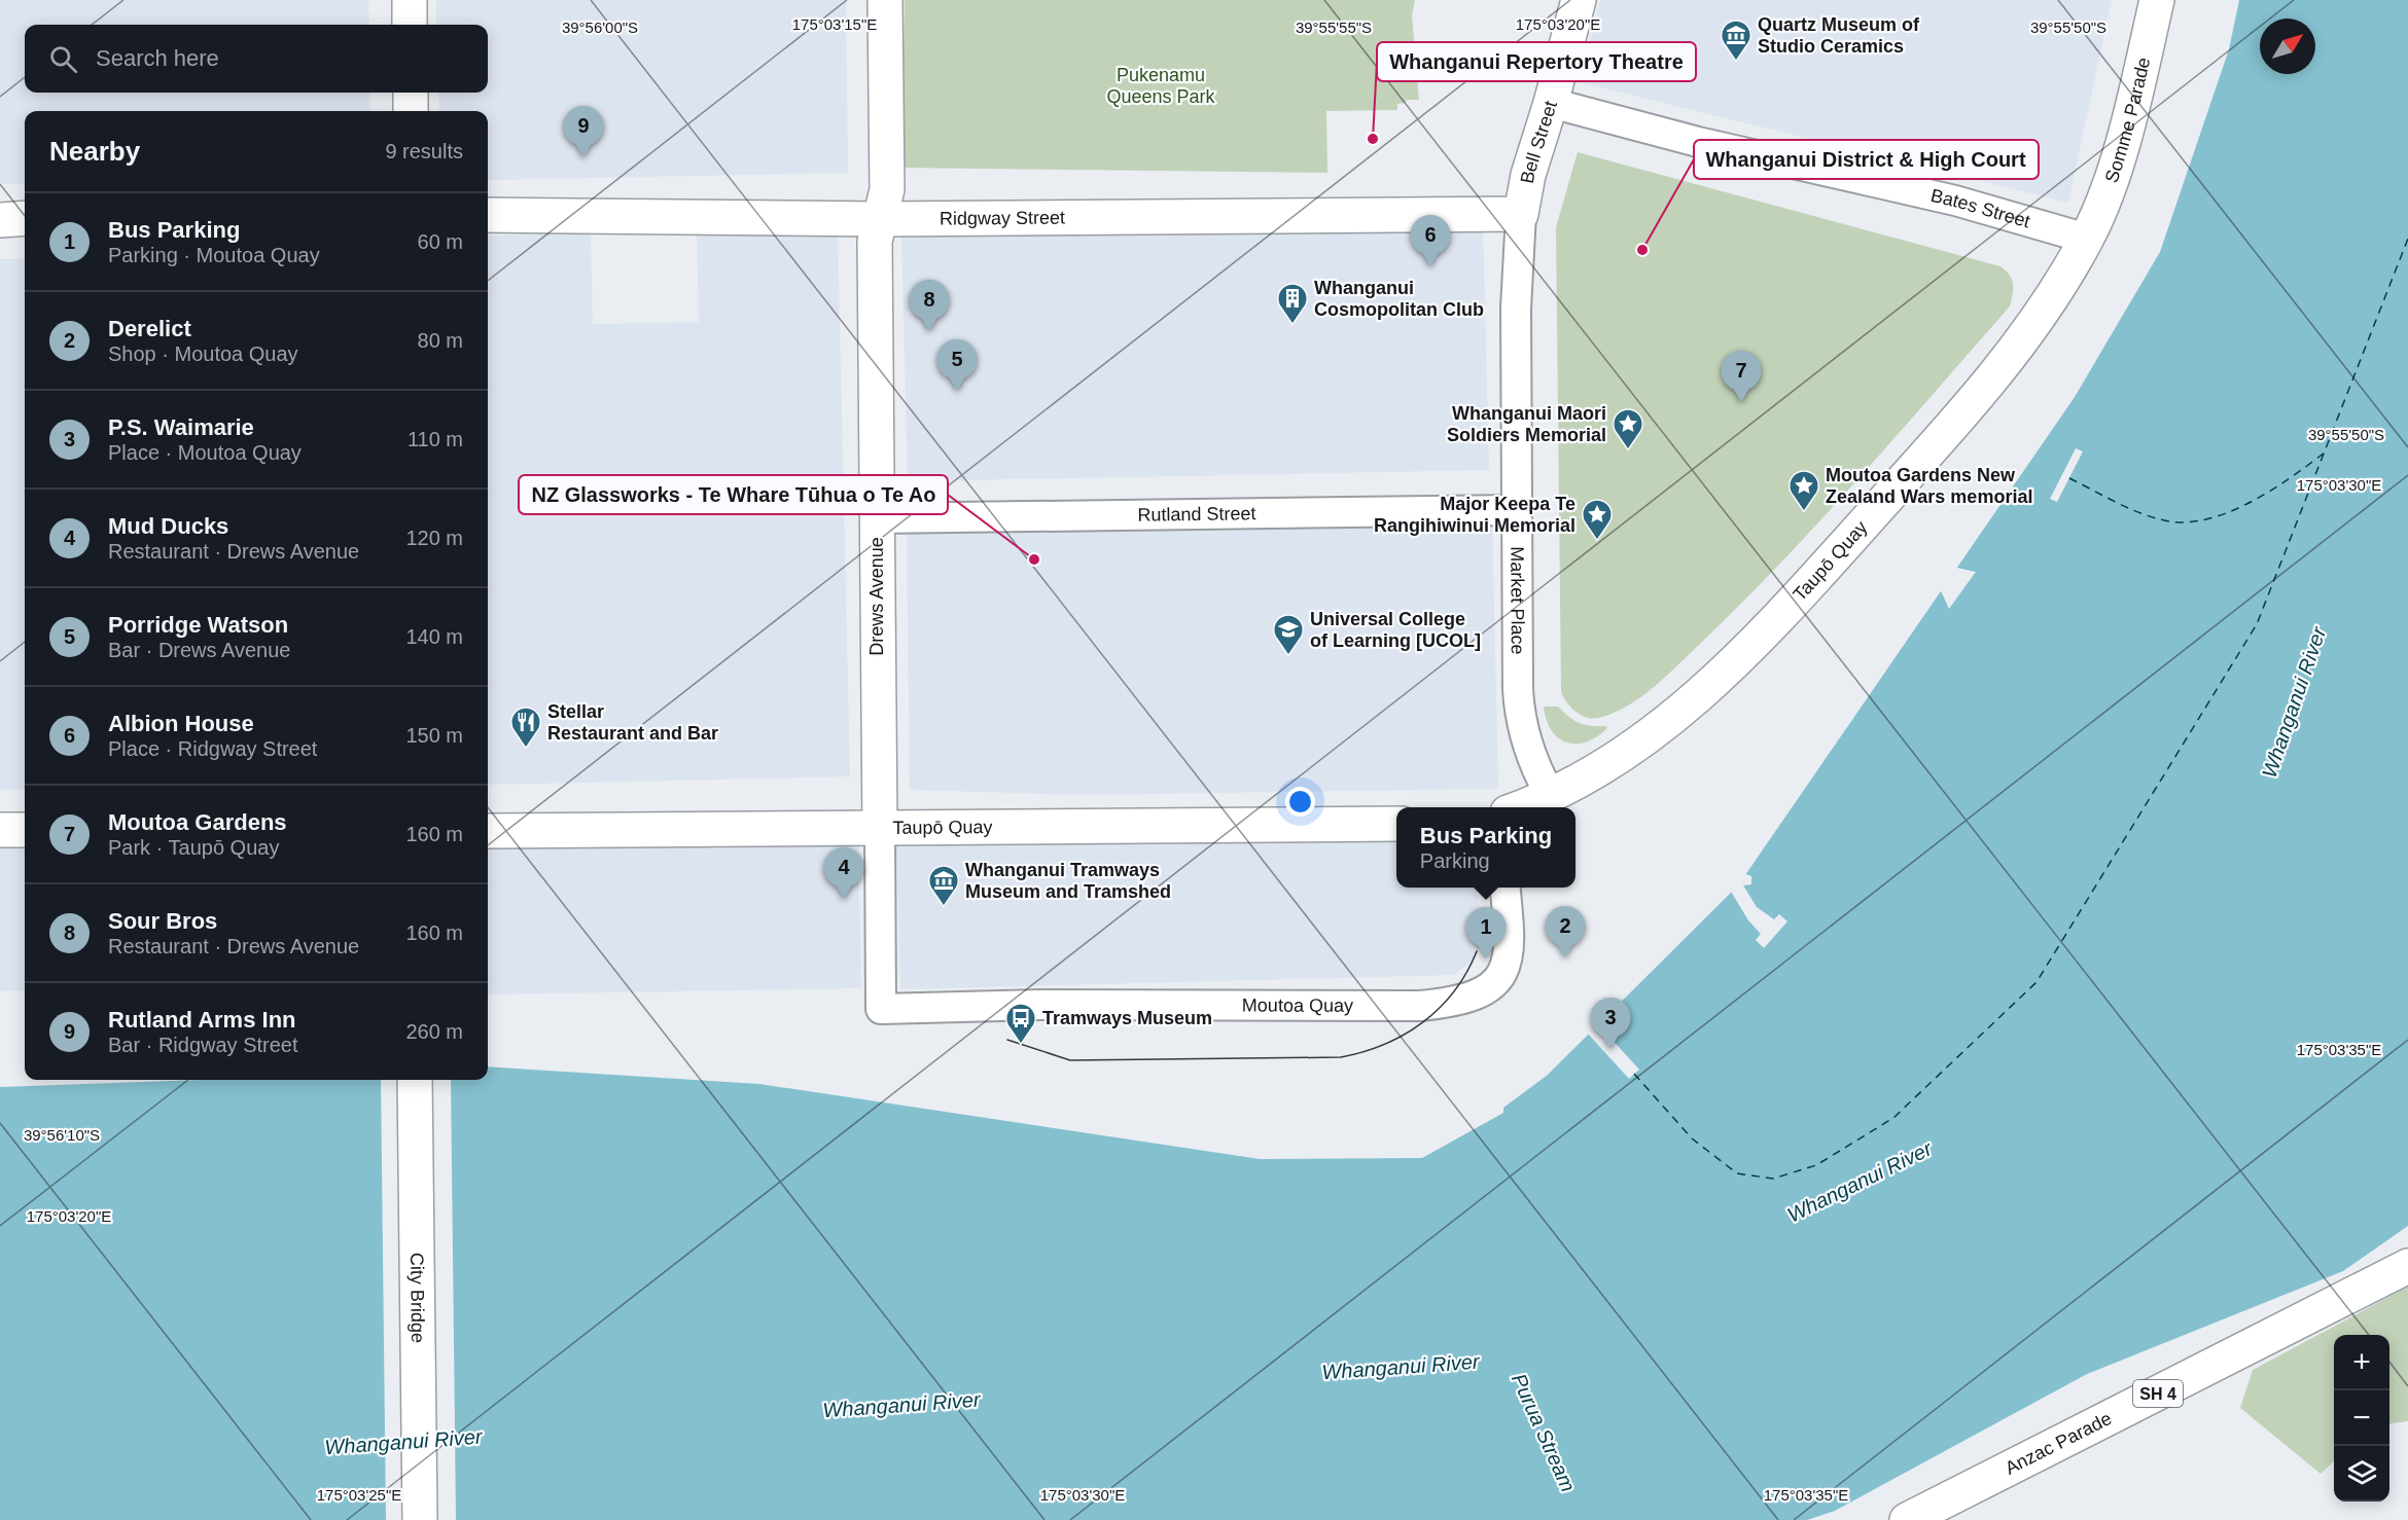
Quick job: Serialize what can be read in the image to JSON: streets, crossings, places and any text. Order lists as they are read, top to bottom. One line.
{"streets":{"main road":["Somme Parade","Bell Street","Ridgway Street","Taupō Quay","Drews Avenue","City Bridge","SH 4","Anzac Parade"],"street":["Bates Street","Rutland Street","Market Place","Moutoa Quay"]},"crossings":[["Somme Parade","Bates Street"],["Somme Parade","Taupō Quay"],["Bell Street","Bates Street"],["Bell Street","Ridgway Street"],["Bell Street","Market Place"],["Bates Street","Taupō Quay"],["Ridgway Street","Drews Avenue"],["Ridgway Street","Market Place"],["Rutland Street","Drews Avenue"],["Rutland Street","Market Place"],["Taupō Quay","Drews Avenue"],["Taupō Quay","Market Place"],["Drews Avenue","Moutoa Quay"]],"water":["Whanganui River","Purua Stream"],"parks":["Pukenamu Queens Park"],"places":{"museum":["Quartz Museum of Studio Ceramics","Whanganui Tramways Museum and Tramshed"],"other":["Whanganui Repertory Theatre","Whanganui District & High Court","NZ Glassworks - Te Whare Tūhua o Te Ao"],"building":["Whanganui Cosmopolitan Club"],"place":["Whanganui Maori Soldiers Memorial","Moutoa Gardens New Zealand Wars memorial","Major Keepa Te Rangihiwinui Memorial"],"school or university":["Universal College of Learning [UCOL]"],"restaurant":["Stellar Restaurant and Bar"],"bus stop":["Tramways Museum"]},"north":"top right","page":{"search":"Search here","pins":["9","6","8","5","7","4","2","1","3"],"heading":["Nearby","9 results"],"list":[{"mark":"1","name":"Bus Parking","note":"Parking · Moutoa Quay","value":"60 m"},{"mark":"2","name":"Derelict","note":"Shop · Moutoa Quay","value":"80 m"},{"mark":"3","name":"P.S. Waimarie","note":"Place · Moutoa Quay","value":"110 m"},{"mark":"4","name":"Mud Ducks","note":"Restaurant · Drews Avenue","value":"120 m"},{"mark":"5","name":"Porridge Watson","note":"Bar · Drews Avenue","value":"140 m"},{"mark":"6","name":"Albion House","note":"Place · Ridgway Street","value":"150 m"},{"mark":"7","name":"Moutoa Gardens","note":"Park · Taupō Quay","value":"160 m"},{"mark":"8","name":"Sour Bros","note":"Restaurant · Drews Avenue","value":"160 m"},{"mark":"9","name":"Rutland Arms Inn","note":"Bar · Ridgway Street","value":"260 m"}],"popup":["Bus Parking","Parking"],"map_buttons":["+","−"]},"coordinates":["175°03'15\"E","175°03'20\"E","39°56'00\"S","39°55'55\"S","39°55'50\"S","175°03'30\"E","175°03'35\"E","39°56'10\"S","175°03'25\"E"]}
